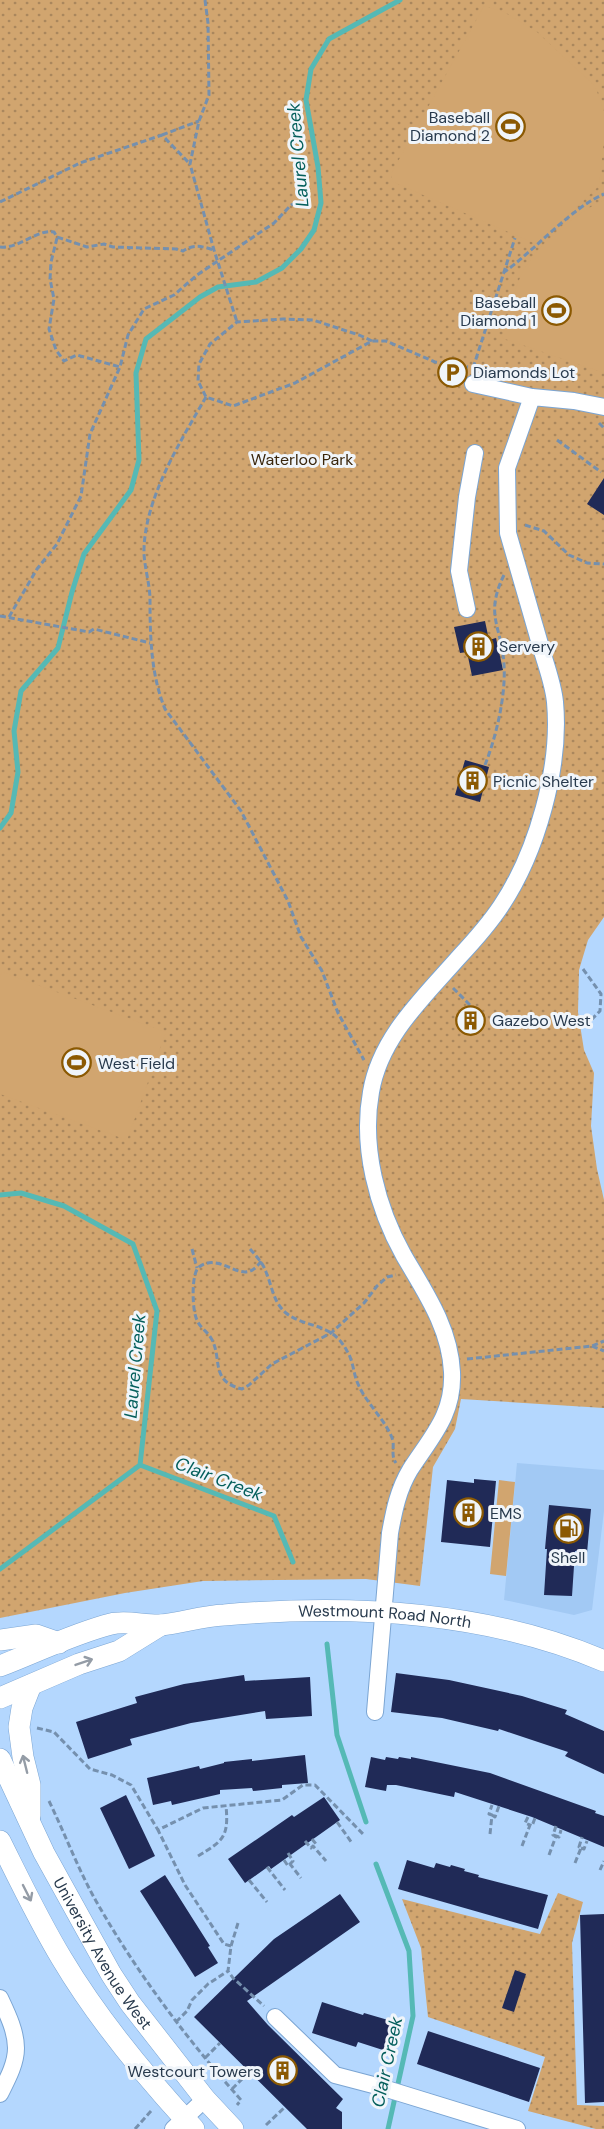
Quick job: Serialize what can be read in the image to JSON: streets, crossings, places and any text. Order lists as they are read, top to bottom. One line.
{"streets":{"main road":["Westmount Road North","University Avenue West"]},"water":["Laurel Creek","Clair Creek"],"parks":["Waterloo Park"],"places":{"sports":["Baseball Diamond 2","Baseball Diamond 1","West Field"],"parking":["Diamonds Lot"],"building":["Servery","Picnic Shelter","Gazebo West","EMS","Westcourt Towers"],"fuel station":["Shell"]}}
